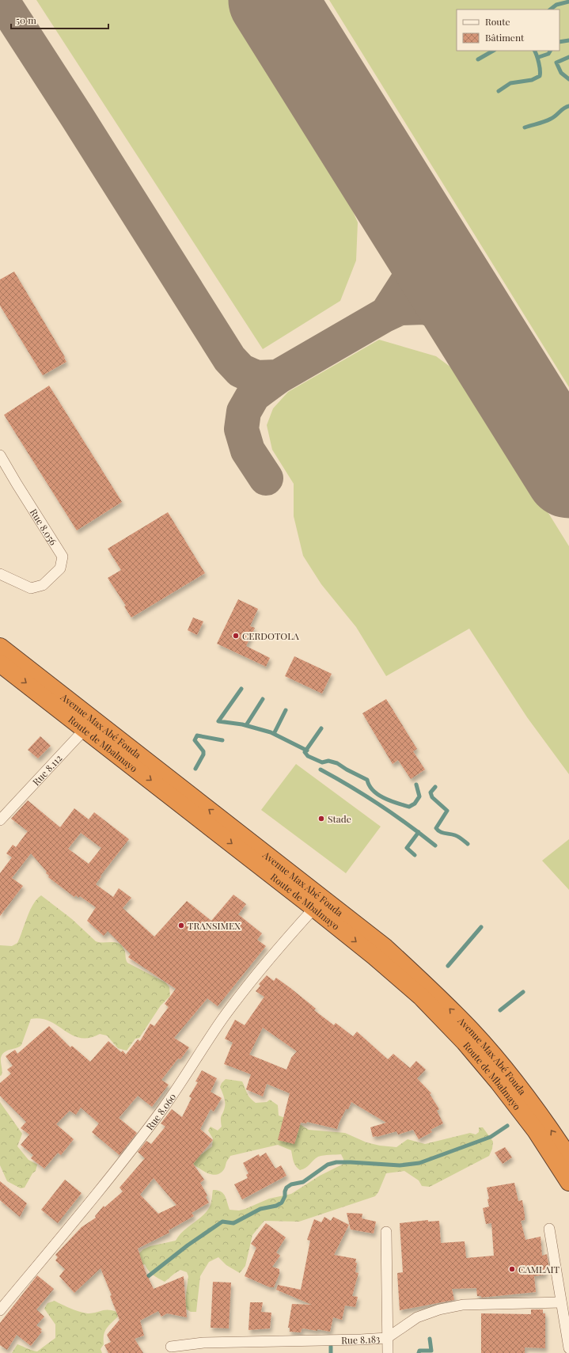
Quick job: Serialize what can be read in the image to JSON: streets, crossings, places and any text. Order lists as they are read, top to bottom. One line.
{"streets":{"highway":["Avenue Max Abé Fouda","Route de Mbalmayo"],"street":["Rue 8.056","Rue 8.112","Rue 8.060","Rue 8.183"]},"crossings":[["Avenue Max Abé Fouda","Route de Mbalmayo"],["Avenue Max Abé Fouda","Rue 8.112"],["Route de Mbalmayo","Rue 8.112"],["Route de Mbalmayo","Rue 8.060"]],"one_way":["Avenue Max Abé Fouda","Route de Mbalmayo"],"places":["CERDOTOLA","Stade","TRANSIMEX","CAMLAIT"],"legend":["Route","Bâtiment"],"scale_bar":"50 m"}
